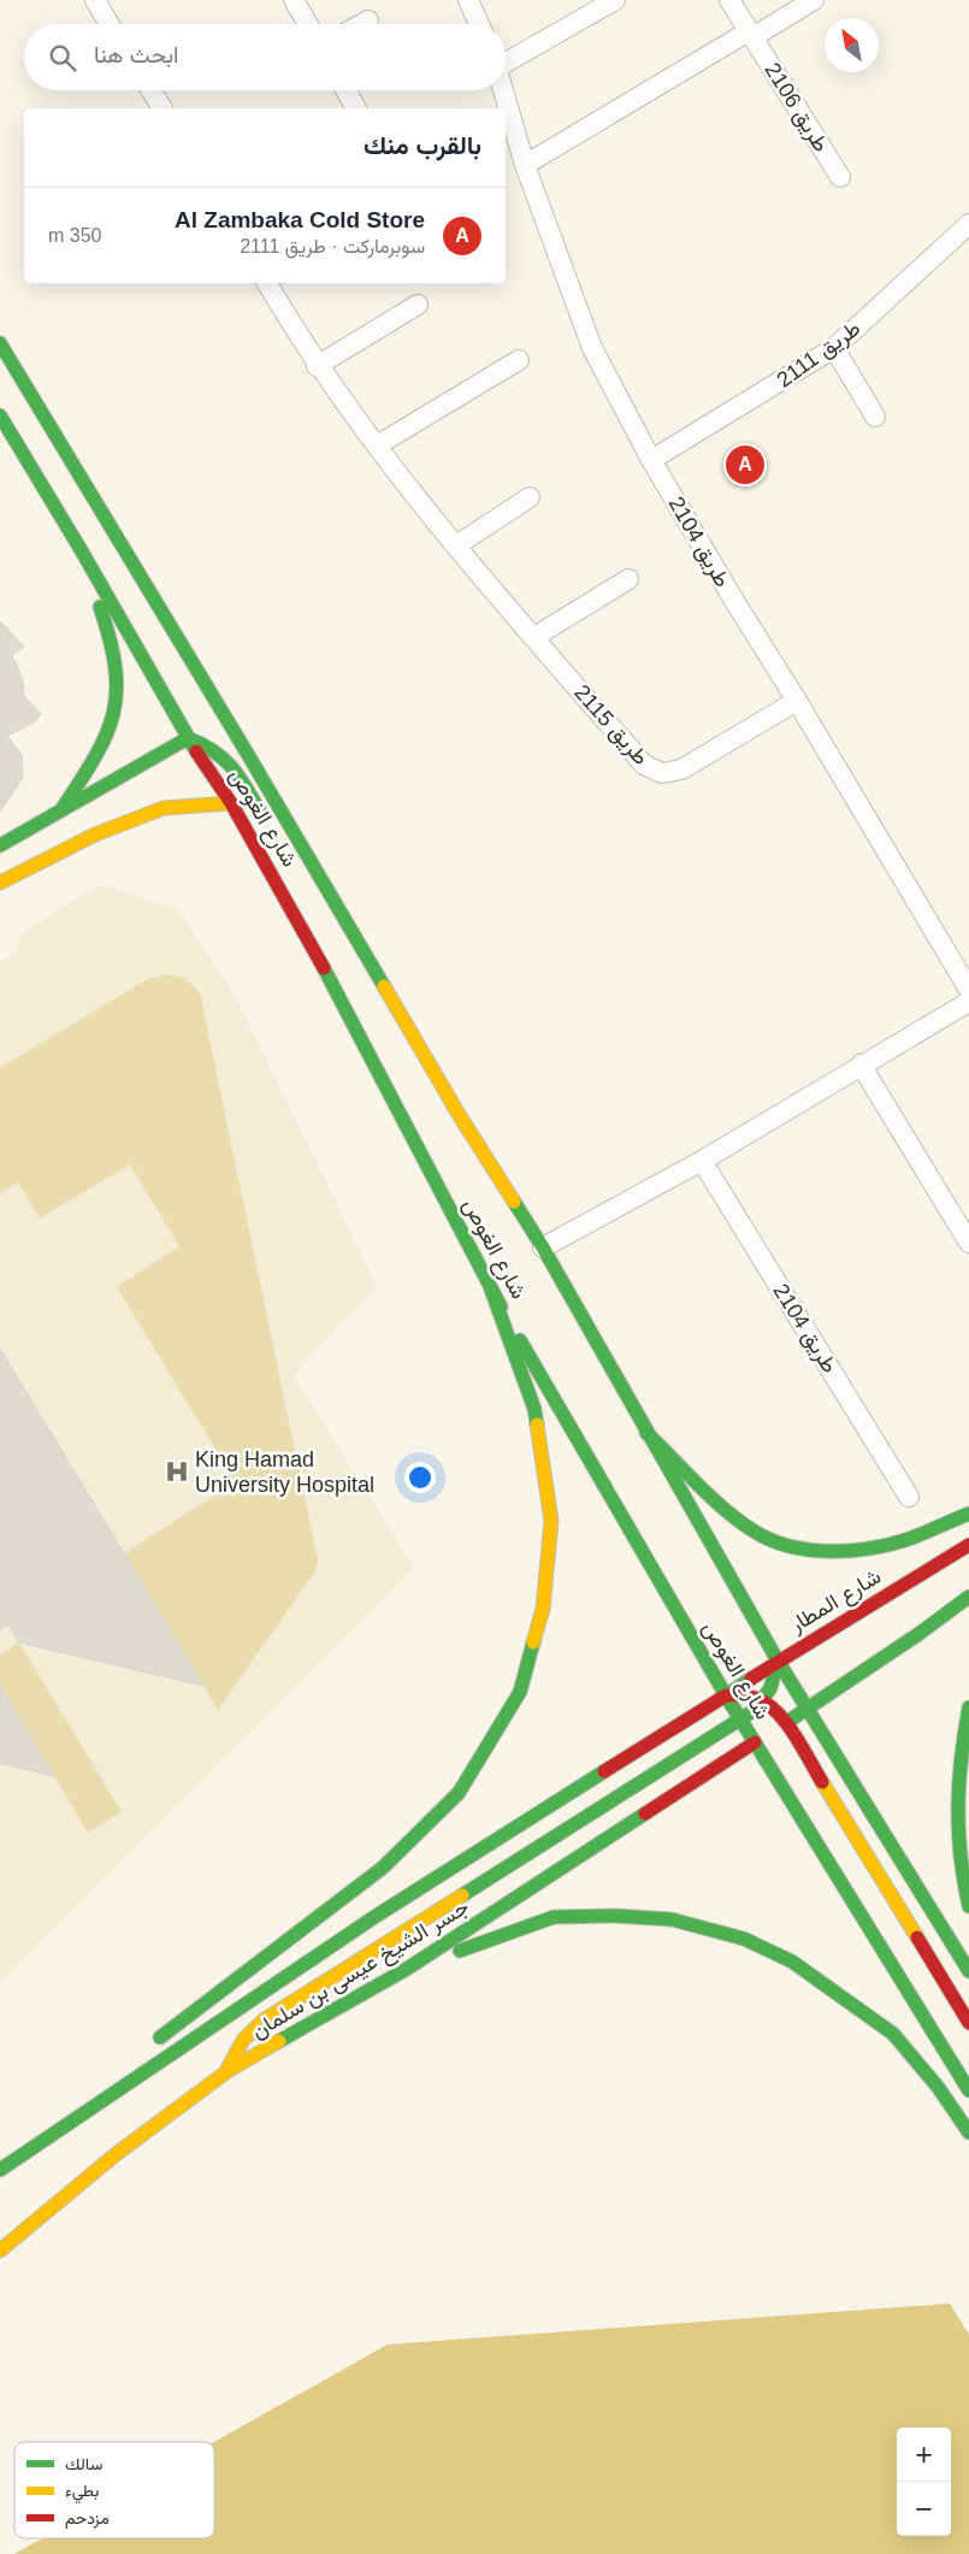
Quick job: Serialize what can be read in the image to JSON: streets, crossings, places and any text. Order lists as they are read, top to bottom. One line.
{"streets":{"main road":["شارع الغوص","شارع المطار","جسر الشيخ عيسى بن سلمان"],"street":["طريق 2106","طريق 2111","طريق 2104","طريق 2115"]},"crossings":[["طريق 2111","طريق 2104"],["طريق 2104","طريق 2115"],["شارع الغوص","شارع المطار"],["شارع الغوص","جسر الشيخ عيسى بن سلمان"],["شارع المطار","جسر الشيخ عيسى بن سلمان"]],"places":{"hospital":["King Hamad University Hospital"]},"legend":["سالك","بطيء","مزدحم"],"north":"top left","page":{"search":"ابحث هنا","heading":"بالقرب منك","list":[{"mark":"A","name":"Al Zambaka Cold Store","note":"سوبرماركت · طريق 2111","value":"350 m"}],"pins":"A","map_buttons":["+","−"]}}
